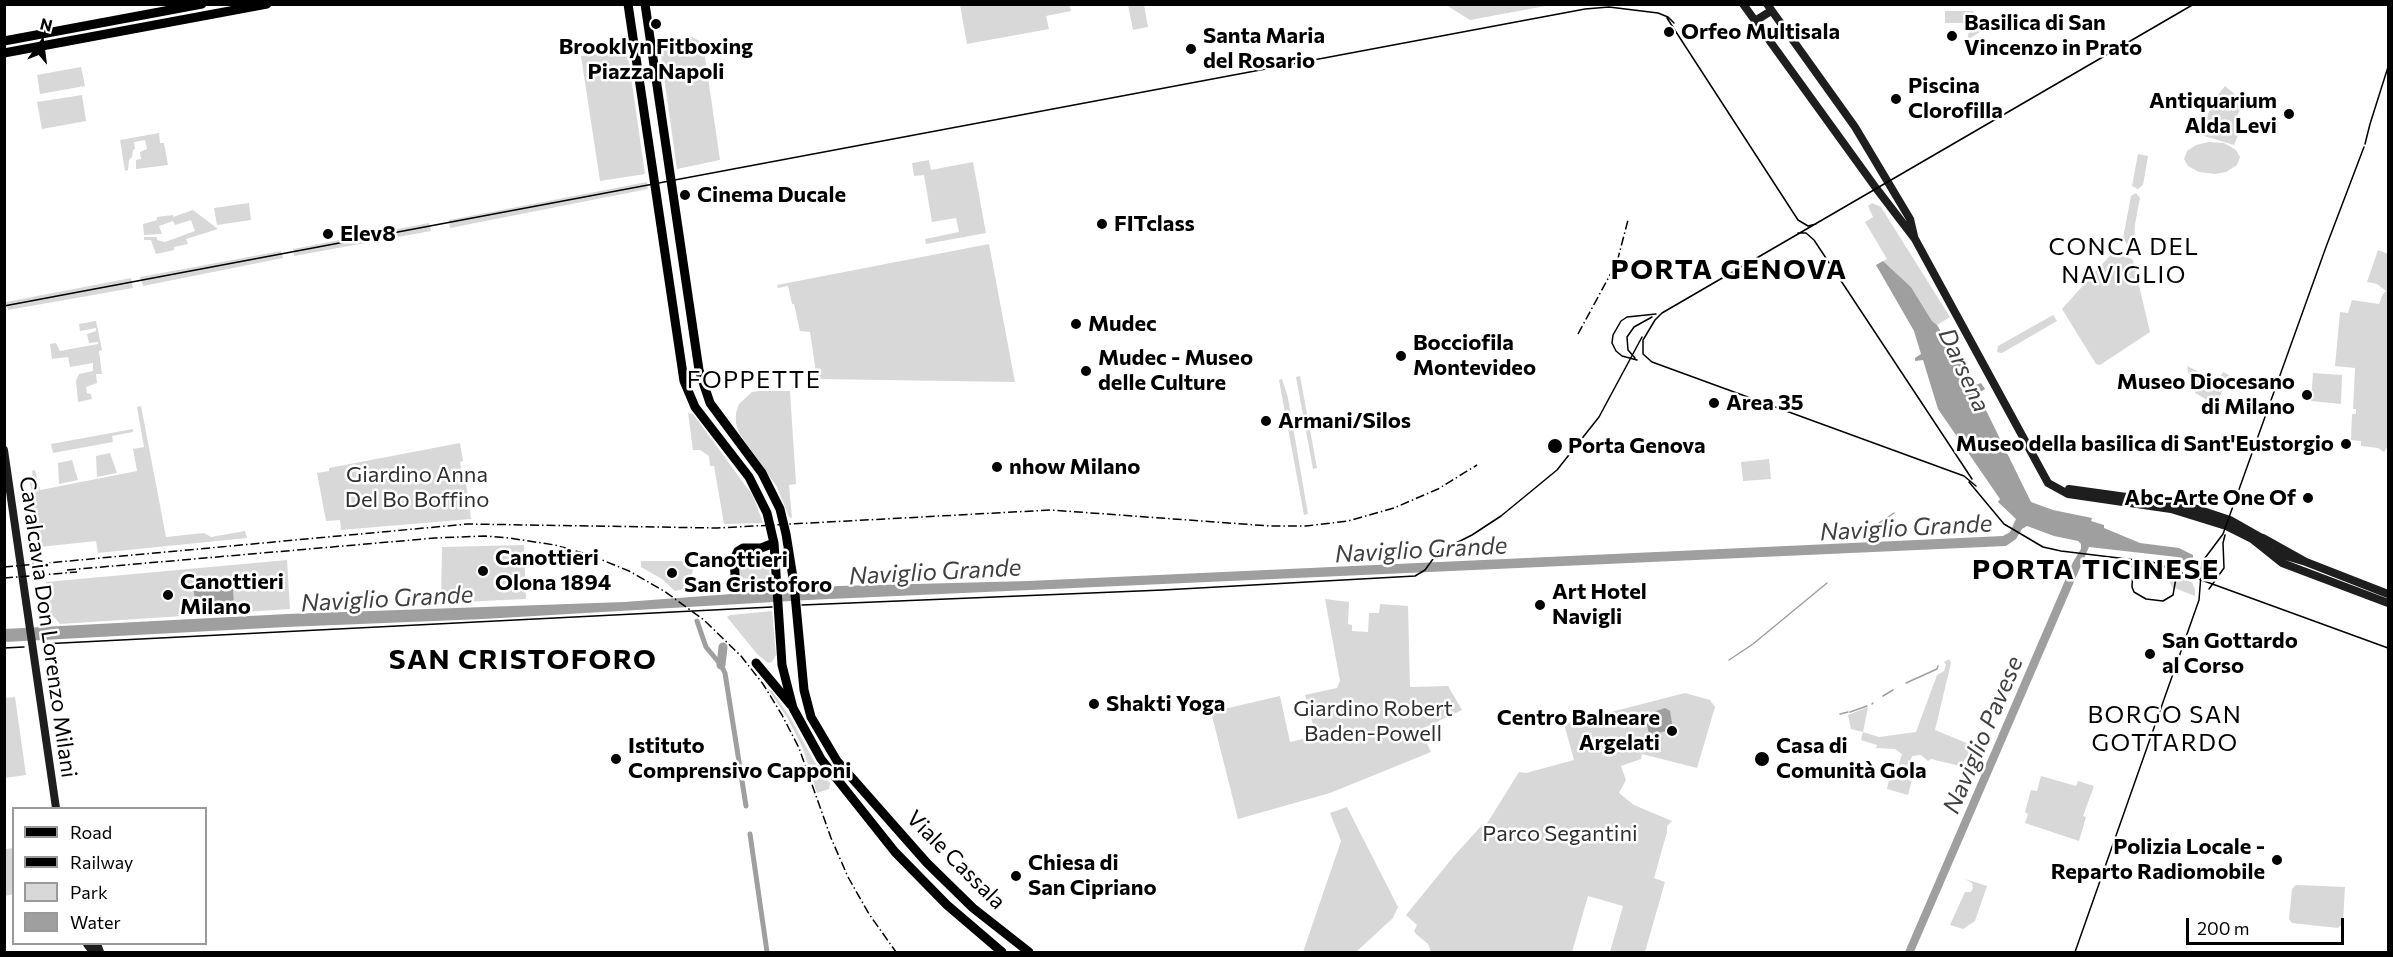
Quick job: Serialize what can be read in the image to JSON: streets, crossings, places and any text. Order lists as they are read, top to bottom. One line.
{"streets":{"main road":["Cavalcavia Don Lorenzo Milani","Viale Cassala"]},"districts":["CONCA DEL NAVIGLIO","PORTA GENOVA","FOPPETTE","PORTA TICINESE","SAN CRISTOFORO","BORGO SAN GOTTARDO"],"water":["Darsena","Naviglio Grande","Naviglio Pavese"],"parks":["Giardino Anna Del Bo Boffino","Giardino Robert Baden-Powell","Parco Segantini"],"places":["Brooklyn Fitboxing Piazza Napoli","Orfeo Multisala","Basilica di San Vincenzo in Prato","Santa Maria del Rosario","Piscina Clorofilla","Antiquarium Alda Levi","Cinema Ducale","FITclass","Elev8","Mudec","Bocciofila Montevideo","Mudec - Museo delle Culture","Museo Diocesano di Milano","Area 35","Armani/Silos","Museo della basilica di Sant'Eustorgio","Porta Genova","nhow Milano","Abc-Arte One Of","Canottieri Olona 1894","Canottieri San Cristoforo","Canottieri Milano","Art Hotel Navigli","San Gottardo al Corso","Shakti Yoga","Centro Balneare Argelati","Istituto Comprensivo Capponi","Casa di Comunità Gola","Polizia Locale - Reparto Radiomobile","Chiesa di San Cipriano"],"legend":["Road","Railway","Park","Water"],"scale_bar":"200 m","north":"top"}
